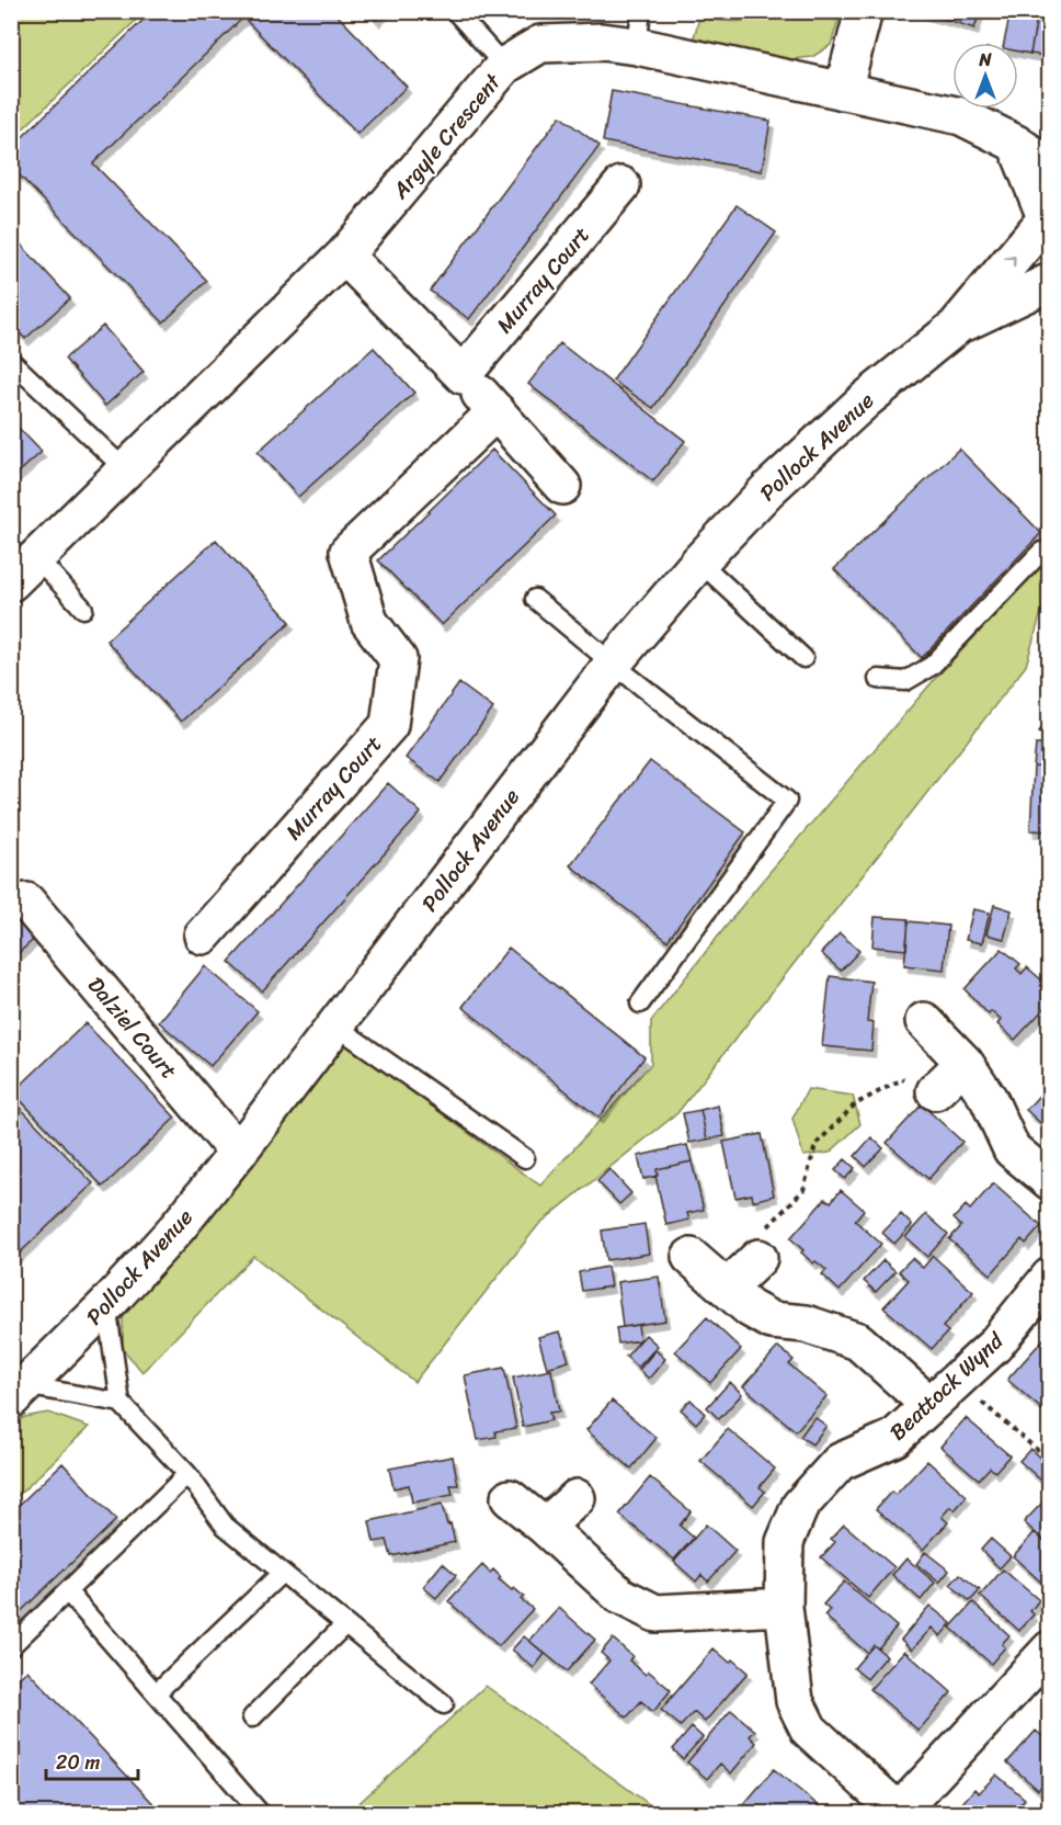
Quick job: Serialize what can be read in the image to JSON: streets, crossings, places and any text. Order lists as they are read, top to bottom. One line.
{"streets":{"street":["Argyle Crescent","Murray Court","Pollock Avenue","Dalziel Court","Beattock Wynd"]},"crossings":[["Pollock Avenue","Dalziel Court"]],"scale_bar":"20 m","north":"top"}
